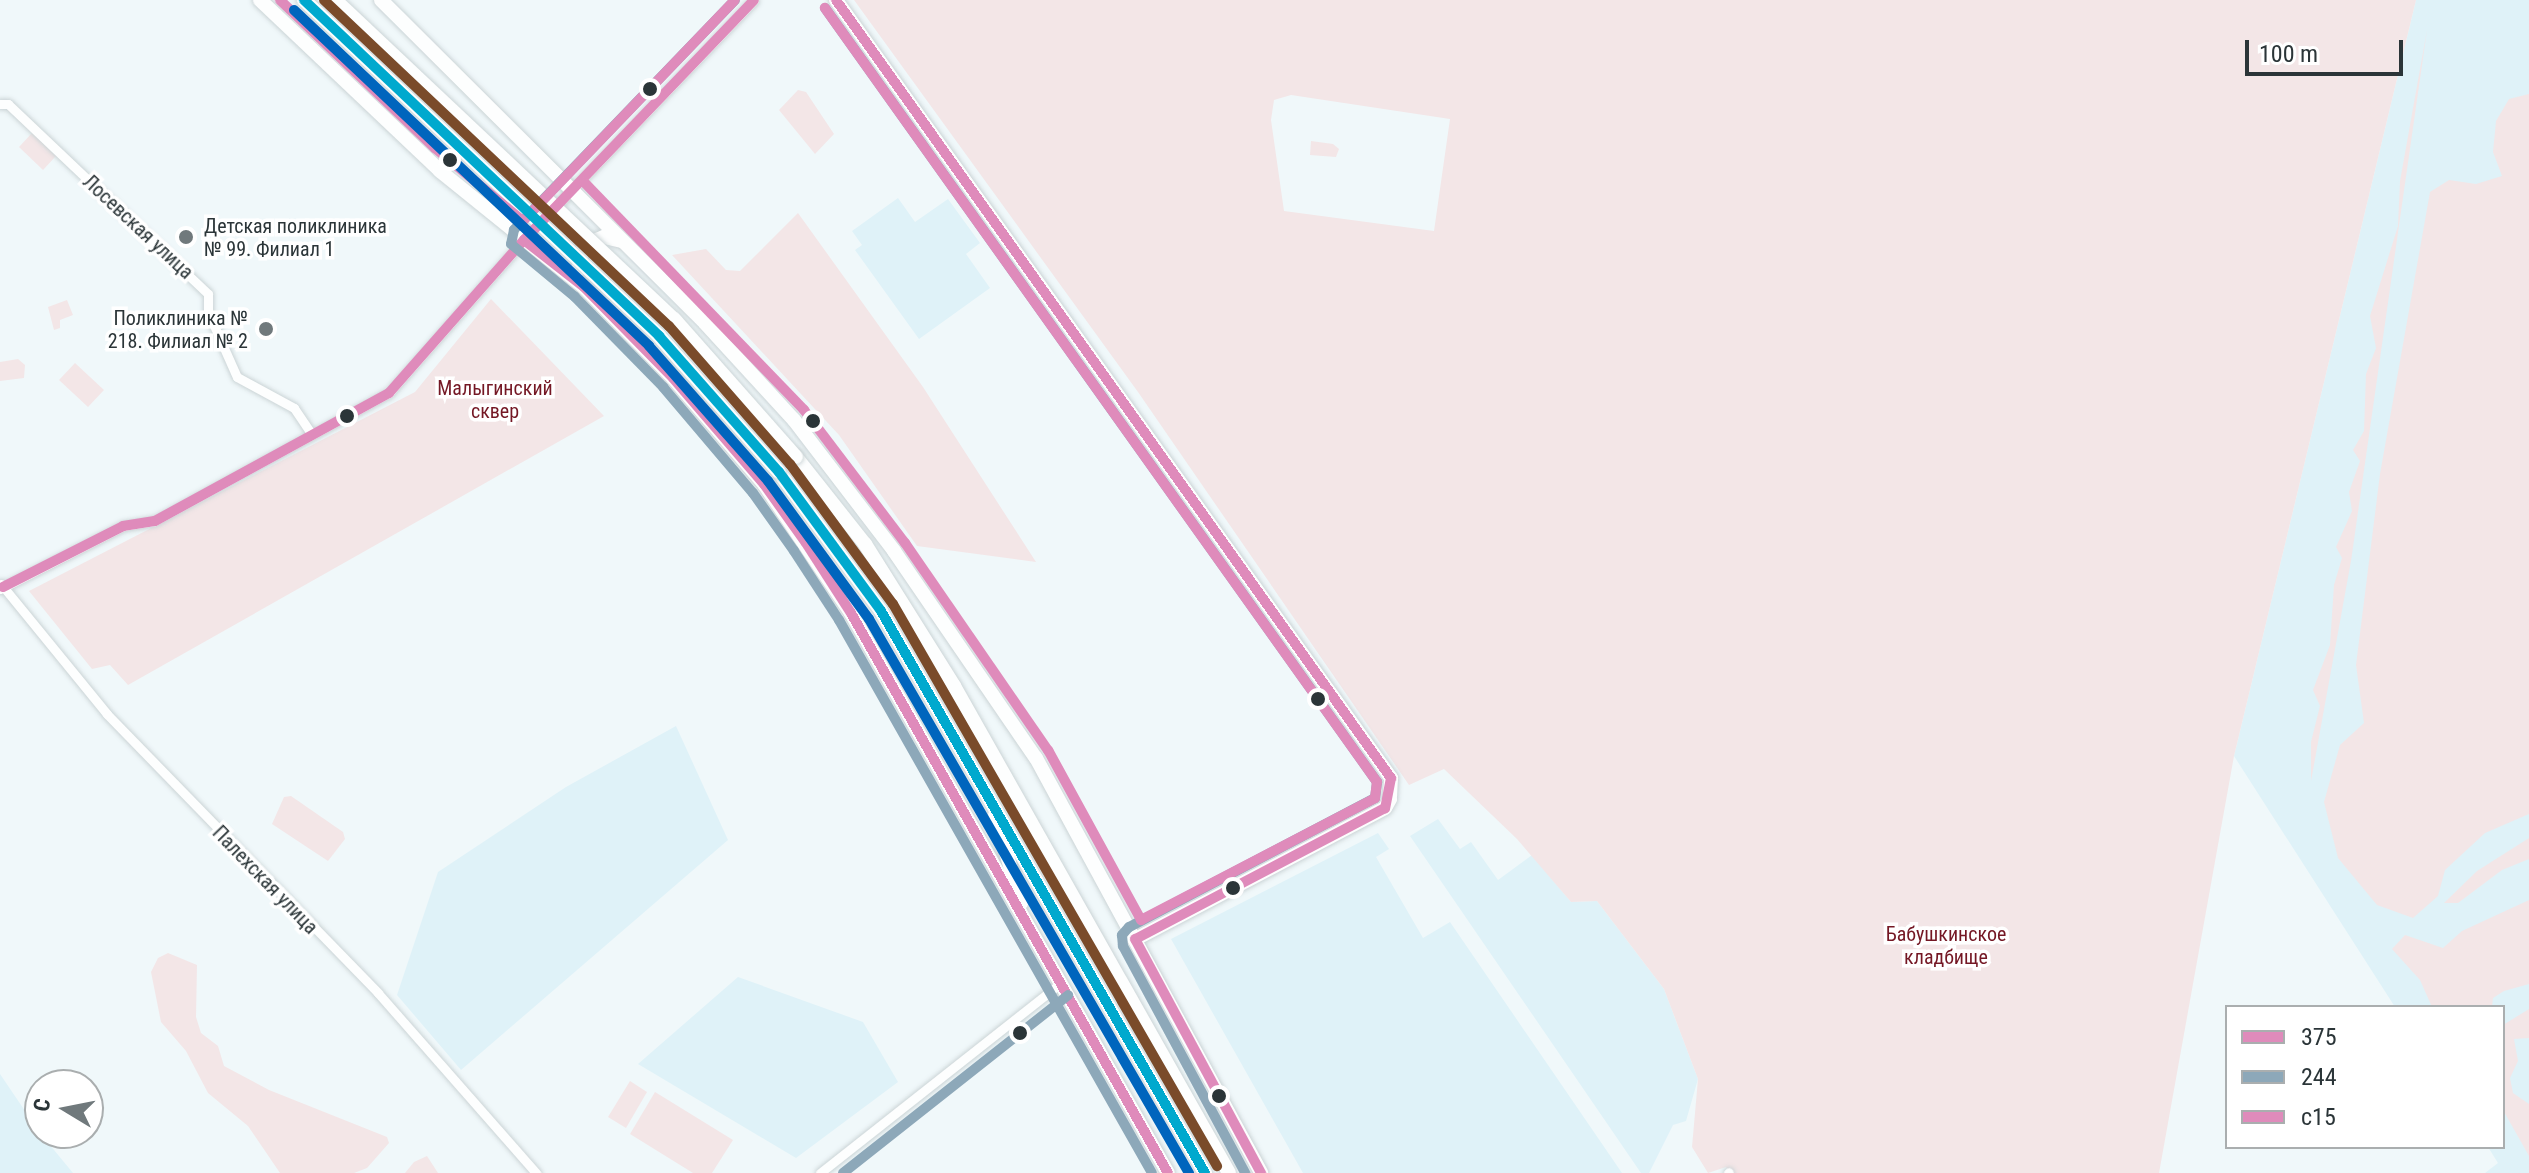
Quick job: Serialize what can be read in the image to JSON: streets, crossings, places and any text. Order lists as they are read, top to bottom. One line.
{"streets":{"street":["Лосевская улица","Палехская улица"]},"parks":["Малыгинский сквер","Бабушкинское кладбище"],"places":["Детская поликлиника № 99. Филиал 1","Поликлиника № 218. Филиал № 2"],"lines":["transit line 375","transit line 244","transit line с15"],"legend":["375","244","с15"],"scale_bar":"100 m","north":"left"}
